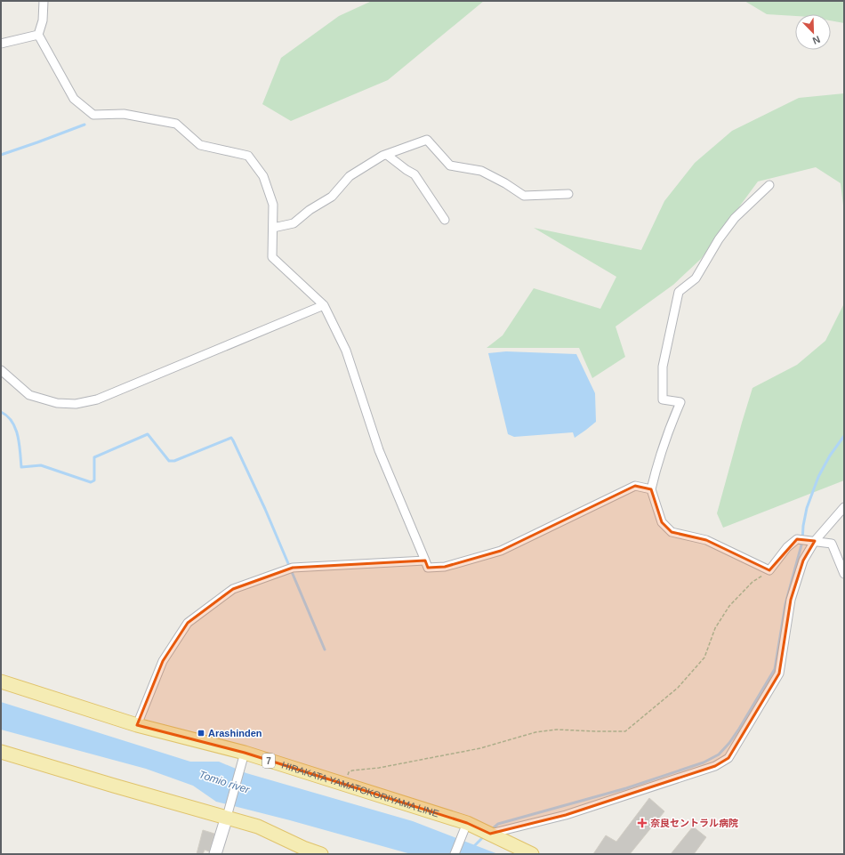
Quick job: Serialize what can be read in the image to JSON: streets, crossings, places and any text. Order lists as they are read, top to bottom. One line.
{"streets":{"main road":["7","HIRAKATA YAMATOKORIYAMA LINE"]},"water":["Tomio river"],"places":{"transit":["Arashinden"],"health":["奈良セントラル病院"]},"north":"bottom right"}
